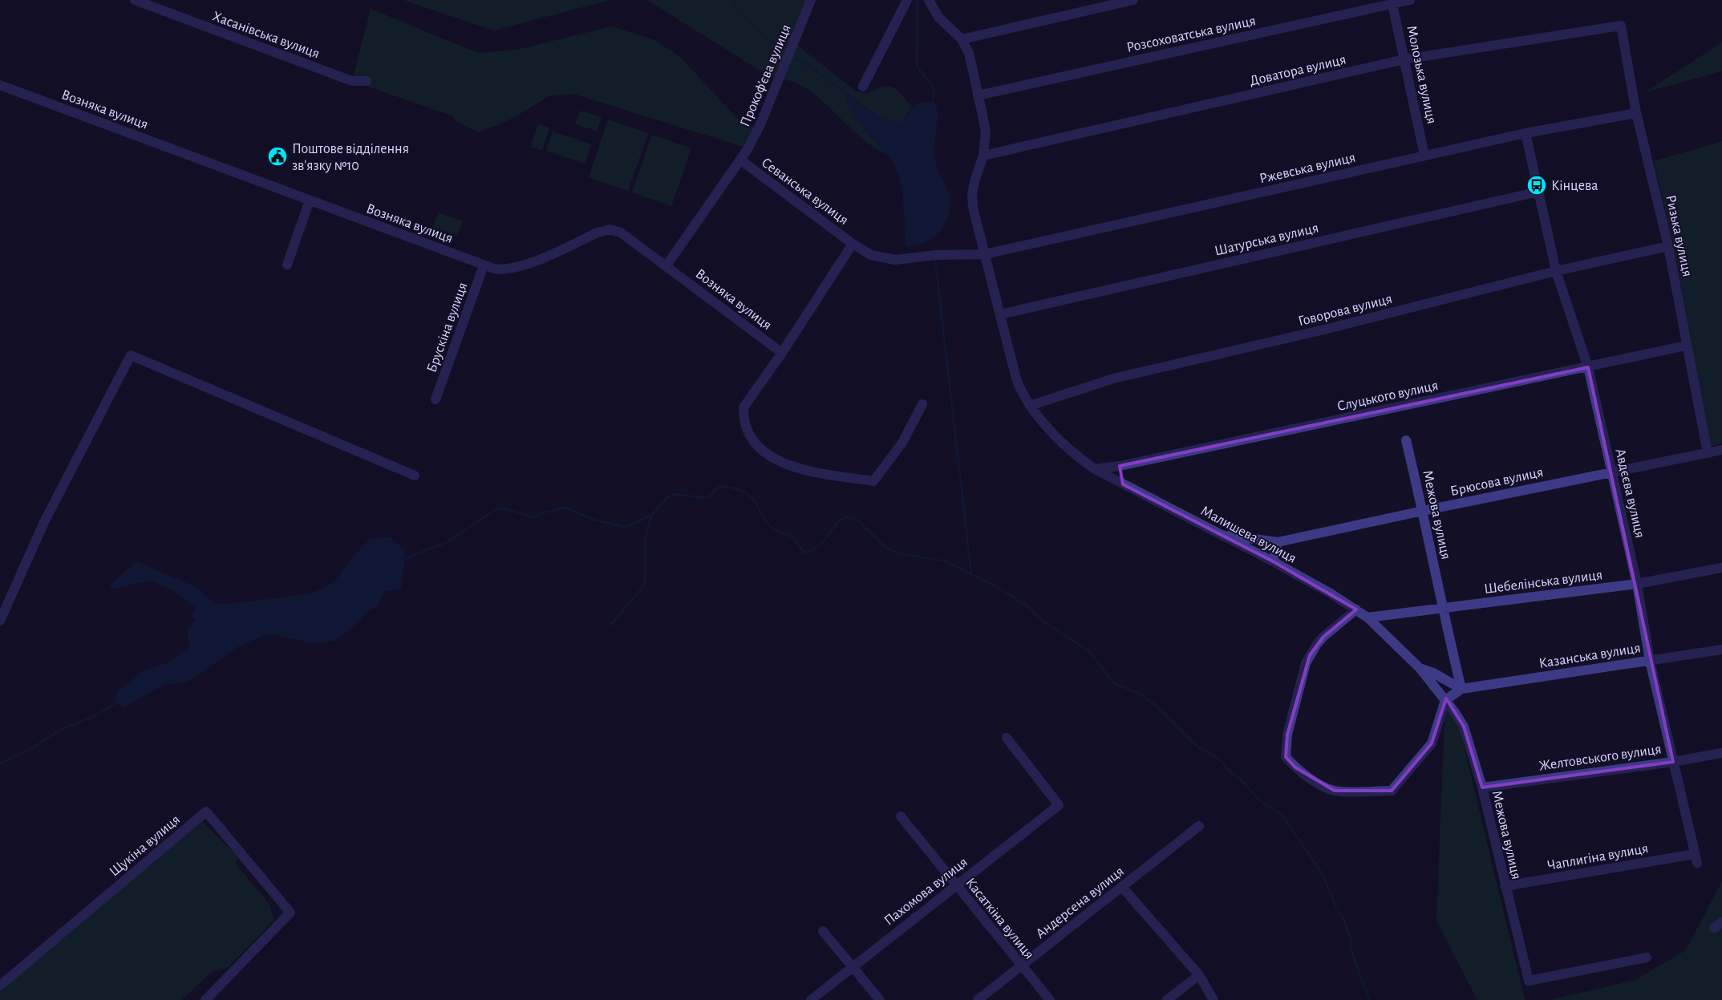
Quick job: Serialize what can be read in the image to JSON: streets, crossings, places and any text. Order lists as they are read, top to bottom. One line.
{"streets":{"street":["Розсоховатська вулиця","Хасанівська вулиця","Доватора вулиця","Молозька вулиця","Прокоф’єва вулиця","Возняка вулиця","Ржевська вулиця","Севанська вулиця","Ризька вулиця","Шатурська вулиця","Говорова вулиця","Брускіна вулиця","Слуцького вулиця","Брюсова вулиця","Авдєєва вулиця","Межова вулиця","Малишева вулиця","Шебелінська вулиця","Казанська вулиця","Желтовського вулиця","Щукіна вулиця","Чаплигіна вулиця","Пахомова вулиця","Андерсена вулиця","Касаткіна вулиця"]},"crossings":[["Розсоховатська вулиця","Молозька вулиця"],["Розсоховатська вулиця","Малишева вулиця"],["Доватора вулиця","Молозька вулиця"],["Доватора вулиця","Ризька вулиця"],["Доватора вулиця","Малишева вулиця"],["Молозька вулиця","Ржевська вулиця"],["Прокоф’єва вулиця","Возняка вулиця"],["Прокоф’єва вулиця","Севанська вулиця"],["Возняка вулиця","Севанська вулиця"],["Возняка вулиця","Брускіна вулиця"],["Ржевська вулиця","Севанська вулиця"],["Ржевська вулиця","Ризька вулиця"],["Ржевська вулиця","Авдєєва вулиця"],["Ржевська вулиця","Малишева вулиця"],["Севанська вулиця","Малишева вулиця"],["Ризька вулиця","Говорова вулиця"],["Ризька вулиця","Слуцького вулиця"],["Ризька вулиця","Брюсова вулиця"],["Шатурська вулиця","Авдєєва вулиця"],["Шатурська вулиця","Малишева вулиця"],["Говорова вулиця","Авдєєва вулиця"],["Говорова вулиця","Малишева вулиця"],["Слуцького вулиця","Авдєєва вулиця"],["Слуцького вулиця","Малишева вулиця"],["Брюсова вулиця","Авдєєва вулиця"],["Брюсова вулиця","Межова вулиця"],["Брюсова вулиця","Малишева вулиця"],["Авдєєва вулиця","Шебелінська вулиця"],["Авдєєва вулиця","Казанська вулиця"],["Авдєєва вулиця","Желтовського вулиця"],["Авдєєва вулиця","Чаплигіна вулиця"],["Межова вулиця","Малишева вулиця"],["Межова вулиця","Шебелінська вулиця"],["Межова вулиця","Казанська вулиця"],["Межова вулиця","Желтовського вулиця"],["Межова вулиця","Чаплигіна вулиця"],["Малишева вулиця","Шебелінська вулиця"],["Малишева вулиця","Казанська вулиця"],["Пахомова вулиця","Касаткіна вулиця"],["Андерсена вулиця","Касаткіна вулиця"]],"places":{"public building":["Поштове відділення зв'язку №10"],"bus stop":["Кінцева"]}}
